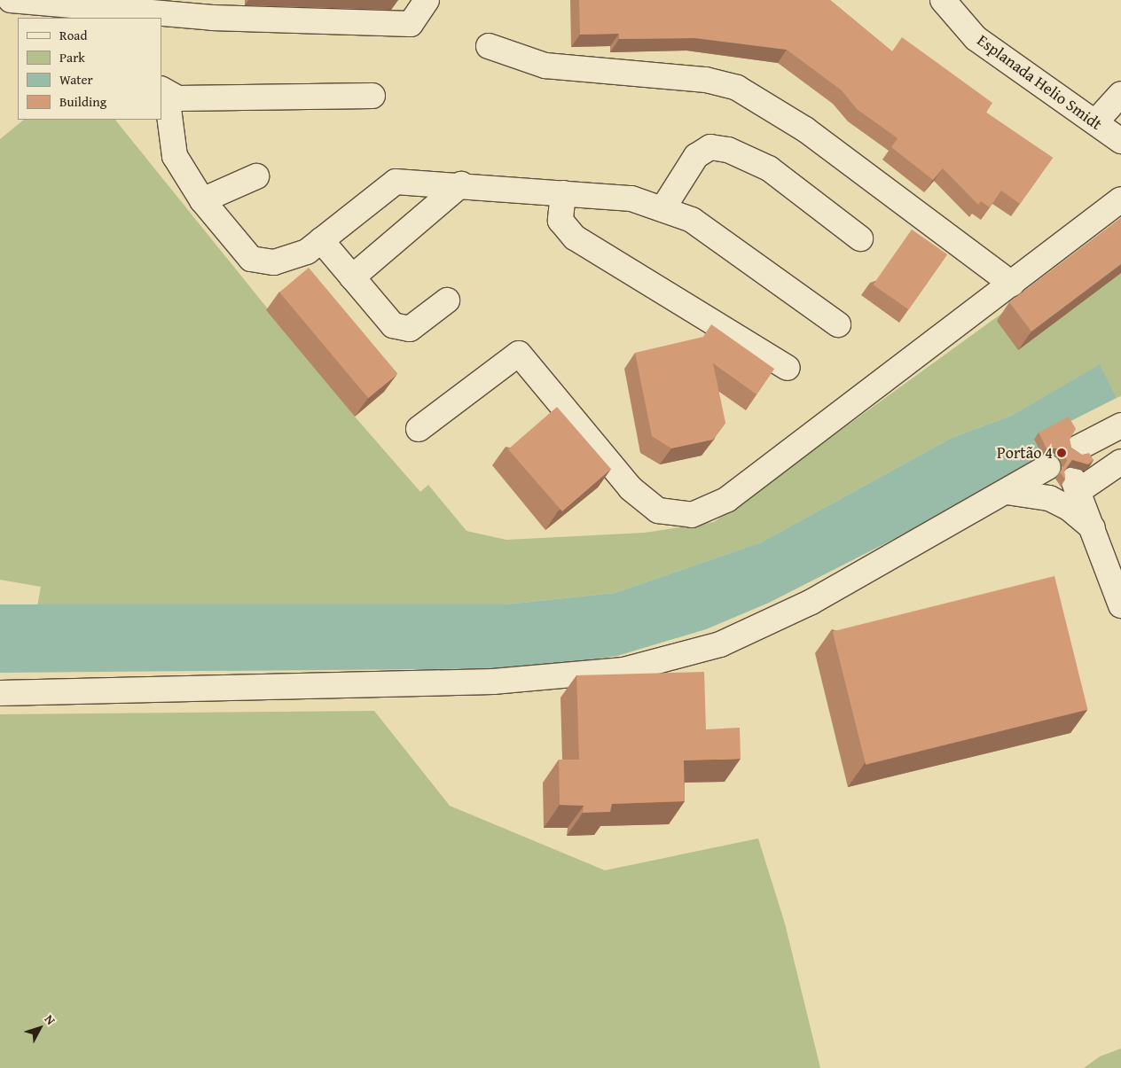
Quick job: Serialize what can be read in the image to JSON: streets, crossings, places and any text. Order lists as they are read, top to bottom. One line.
{"streets":{"street":["Esplanada Helio Smidt"]},"places":["Portão 4"],"legend":["Road","Park","Water","Building"],"north":"top right"}
